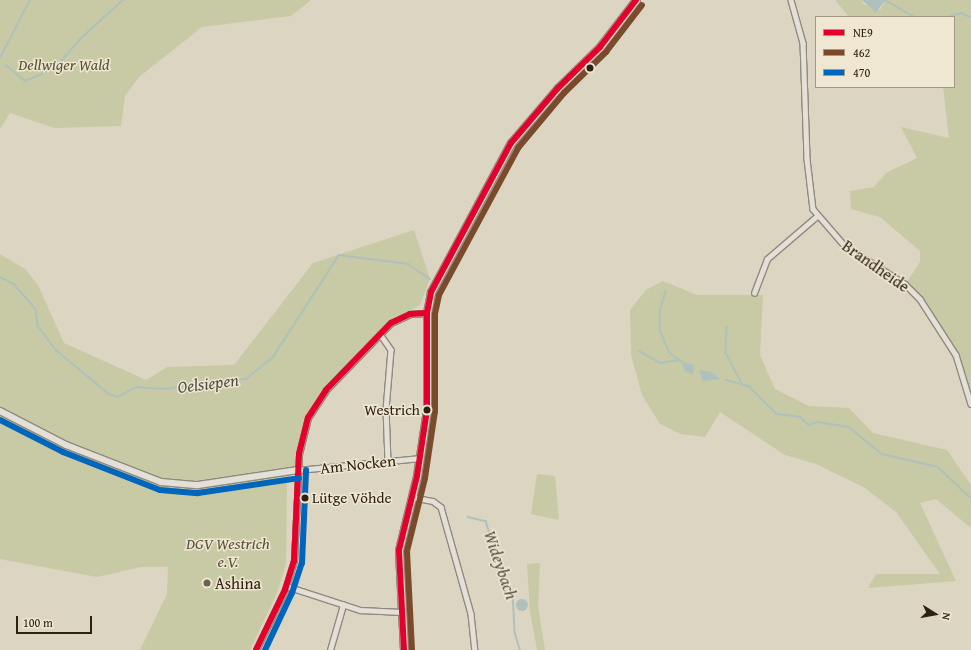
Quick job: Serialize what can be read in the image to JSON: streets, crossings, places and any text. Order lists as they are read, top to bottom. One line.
{"streets":{"street":["Brandheide","Am Nocken"]},"water":["Oelsiepen","Wideybach"],"parks":["Dellwiger Wald","DGV Westrich e.V."],"places":["Westrich","Lütge Vöhde","Ashina"],"lines":["transit line NE9","transit line 462","transit line 470"],"legend":["NE9","462","470"],"scale_bar":"100 m","north":"right"}
